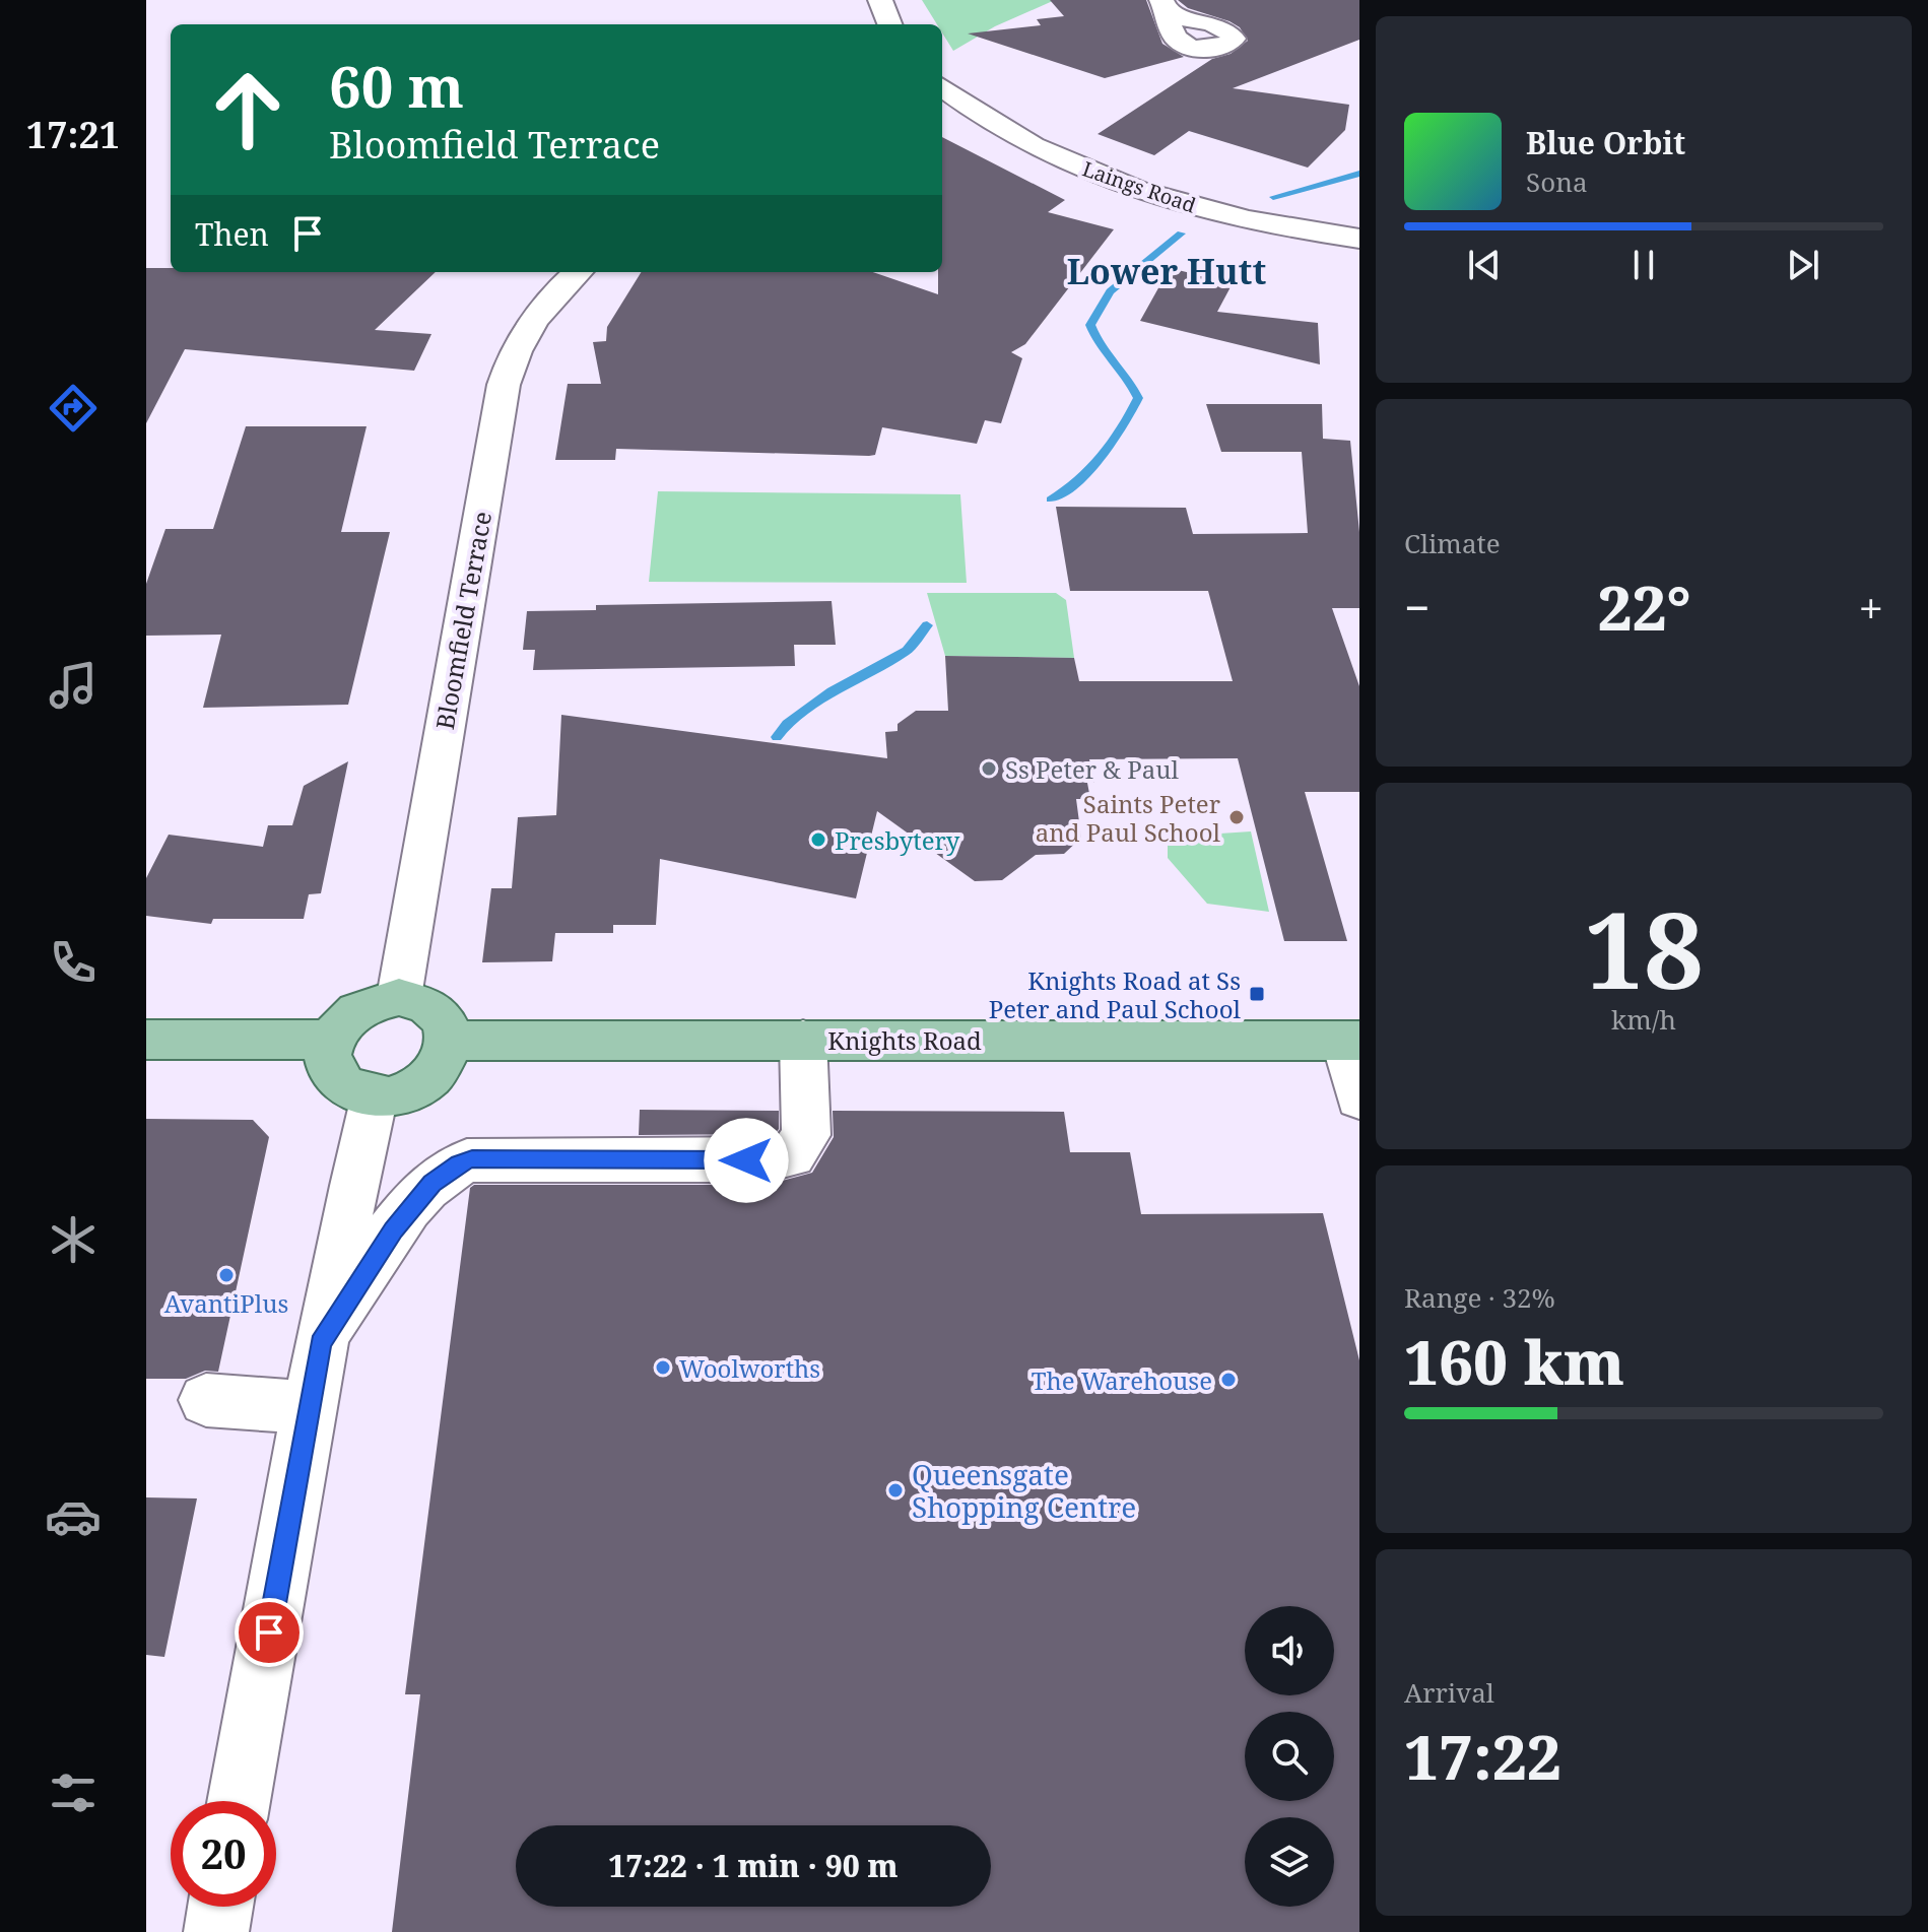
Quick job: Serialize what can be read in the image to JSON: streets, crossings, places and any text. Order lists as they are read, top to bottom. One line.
{"streets":{"main road":["Knights Road"],"street":["Laings Road","Bloomfield Terrace"]},"crossings":[["Bloomfield Terrace","Knights Road"]],"districts":["Lower Hutt"],"places":{"other":["Ss Peter & Paul","Saints Peter and Paul School","Presbytery","AvantiPlus","Woolworths","The Warehouse","Queensgate Shopping Centre"],"transit":["Knights Road at Ss Peter and Paul School"]},"page":{"tabs":"17:21","turn":["60 m","Bloomfield Terrace"],"song":["Blue Orbit","Sona"],"then":"Then","tile":["Climate",["18","km/h"],["Range · 32%","160 km"],["Arrival","17:22"]],"heat":["−","22°","+"],"limit":"20","trip":"17:22 · 1 min · 90 m"}}
